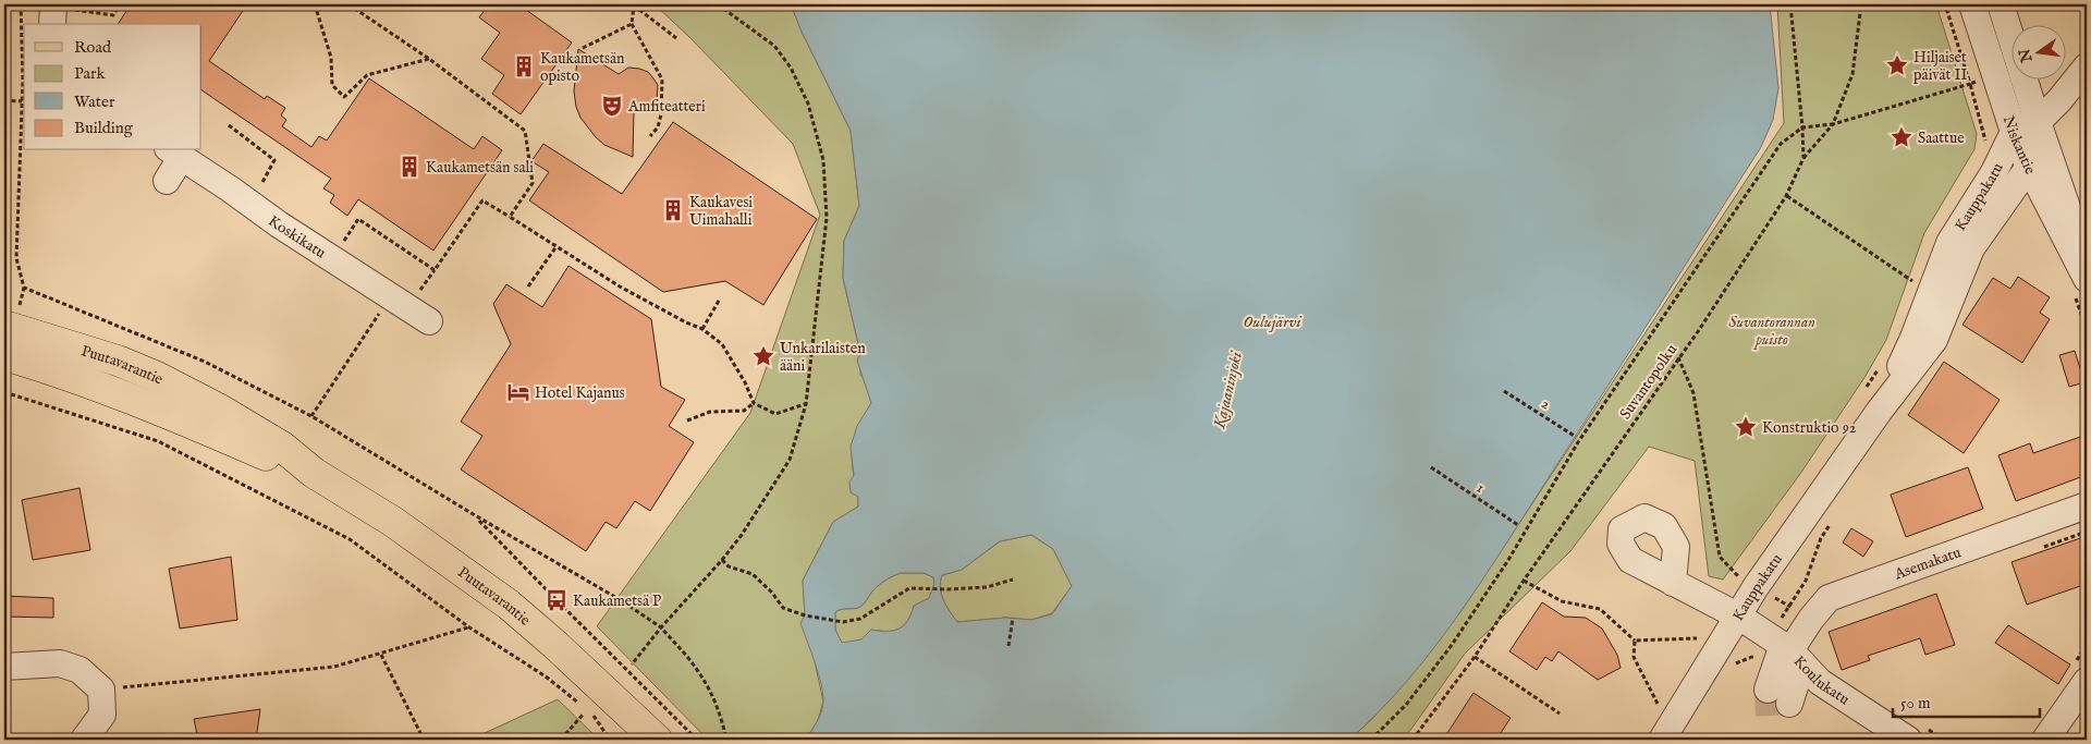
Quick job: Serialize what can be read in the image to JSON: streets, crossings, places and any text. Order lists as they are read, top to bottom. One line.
{"streets":{"main road":["Puutavarantie"],"street":["Niskantie","Kauppakatu","Koskikatu","Asemakatu","Koulukatu"],"path":["Suvantopolku","2","1"]},"crossings":[["Niskantie","Kauppakatu"],["Kauppakatu","Koulukatu"],["Asemakatu","Koulukatu"]],"water":["Oulujärvi","Kajaaninjoki"],"parks":["Suvantorannan puisto"],"places":{"place":["Hiljaiset päivät II","Saattue","Unkarilaisten ääni","Konstruktio 92"],"building":["Kaukametsän opisto","Kaukametsän sali","Kaukavesi Uimahalli"],"theatre":["Amfiteatteri"],"hotel":["Hotel Kajanus"],"bus stop":["Kaukametsä P"]},"legend":["Road","Park","Water","Building"],"scale_bar":"50 m","north":"left"}
